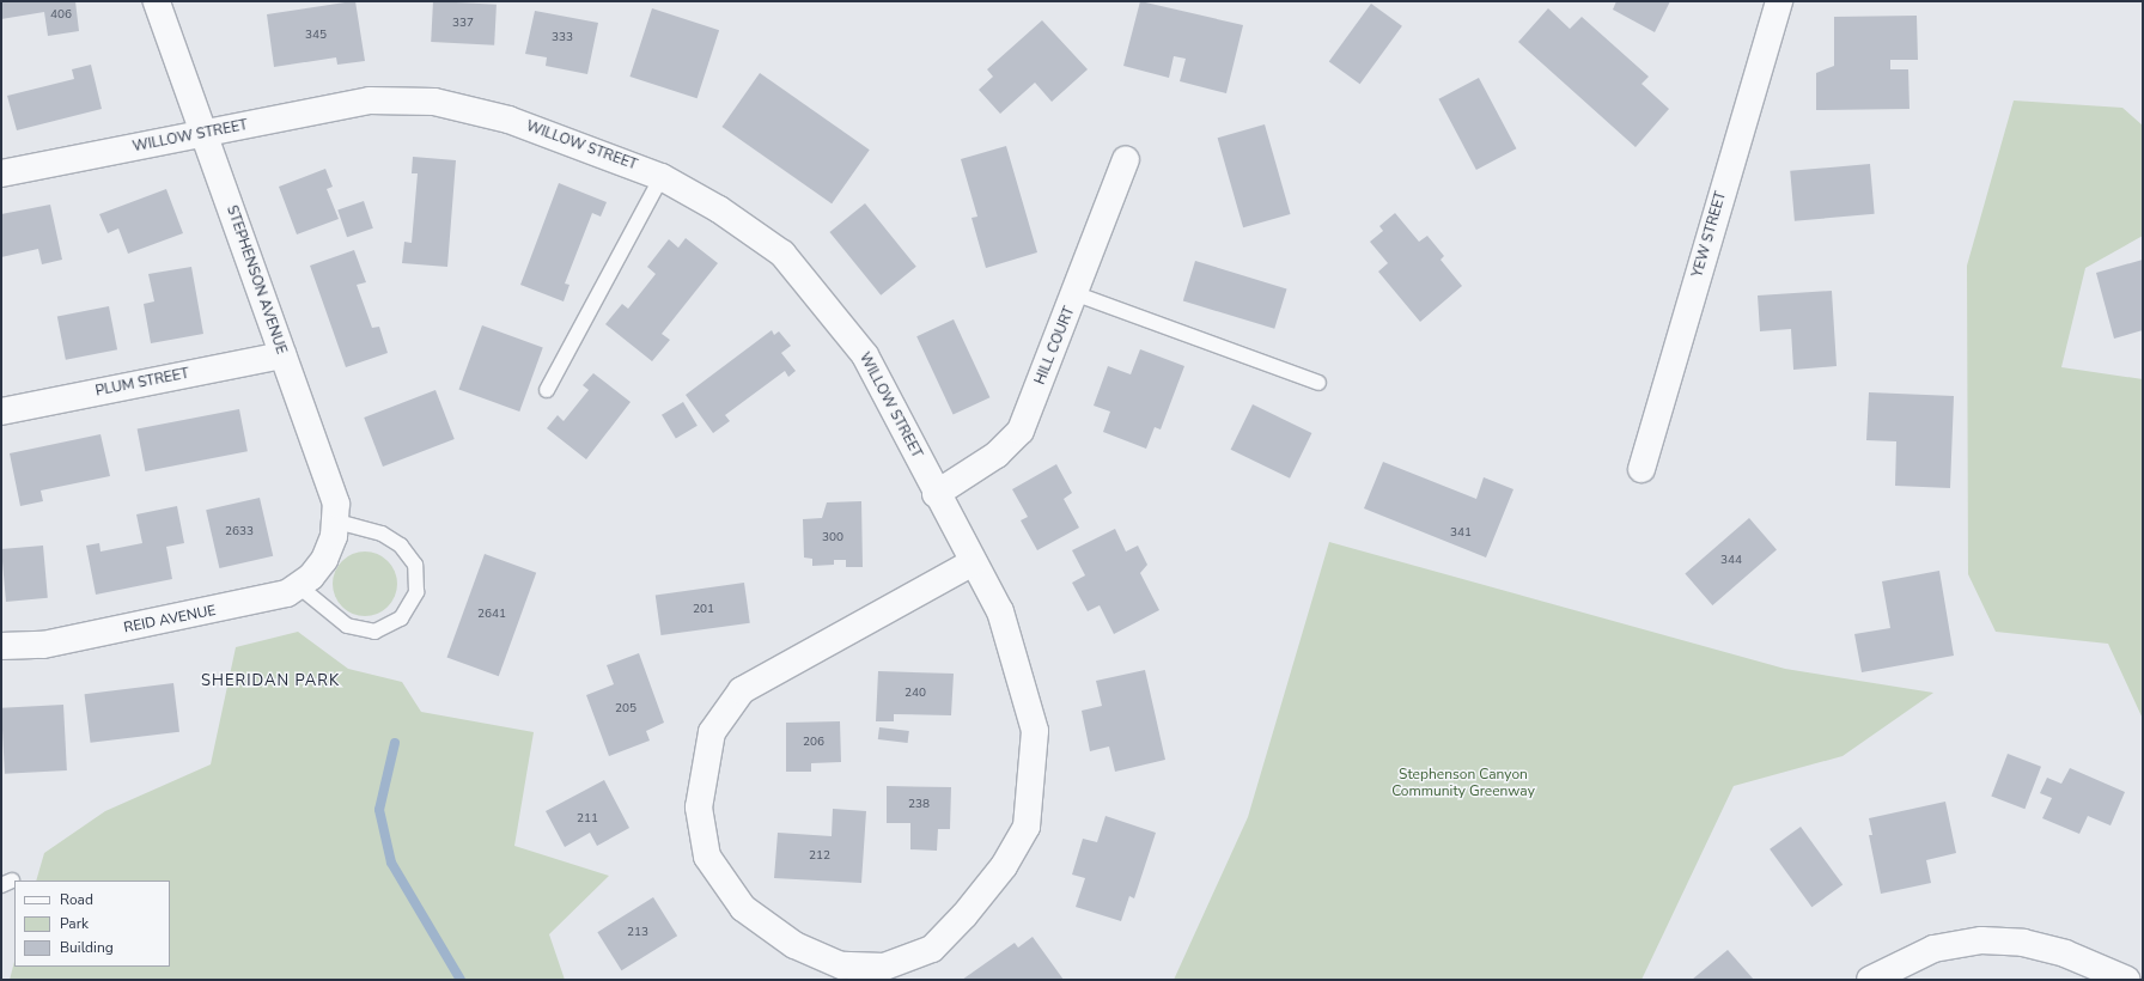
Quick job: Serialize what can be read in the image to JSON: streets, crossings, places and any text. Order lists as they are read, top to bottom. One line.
{"streets":{"street":["WILLOW STREET","YEW STREET","STEPHENSON AVENUE","HILL COURT","PLUM STREET","REID AVENUE"]},"crossings":[["WILLOW STREET","STEPHENSON AVENUE"],["WILLOW STREET","HILL COURT"],["STEPHENSON AVENUE","PLUM STREET"],["STEPHENSON AVENUE","REID AVENUE"]],"districts":["SHERIDAN PARK"],"parks":["Stephenson Canyon Community Greenway"],"house_numbers":["406","337","345","333","2633","341","300","344","201","2641","240","205","206","238","211","212","213"],"legend":["Road","Park","Building"]}
